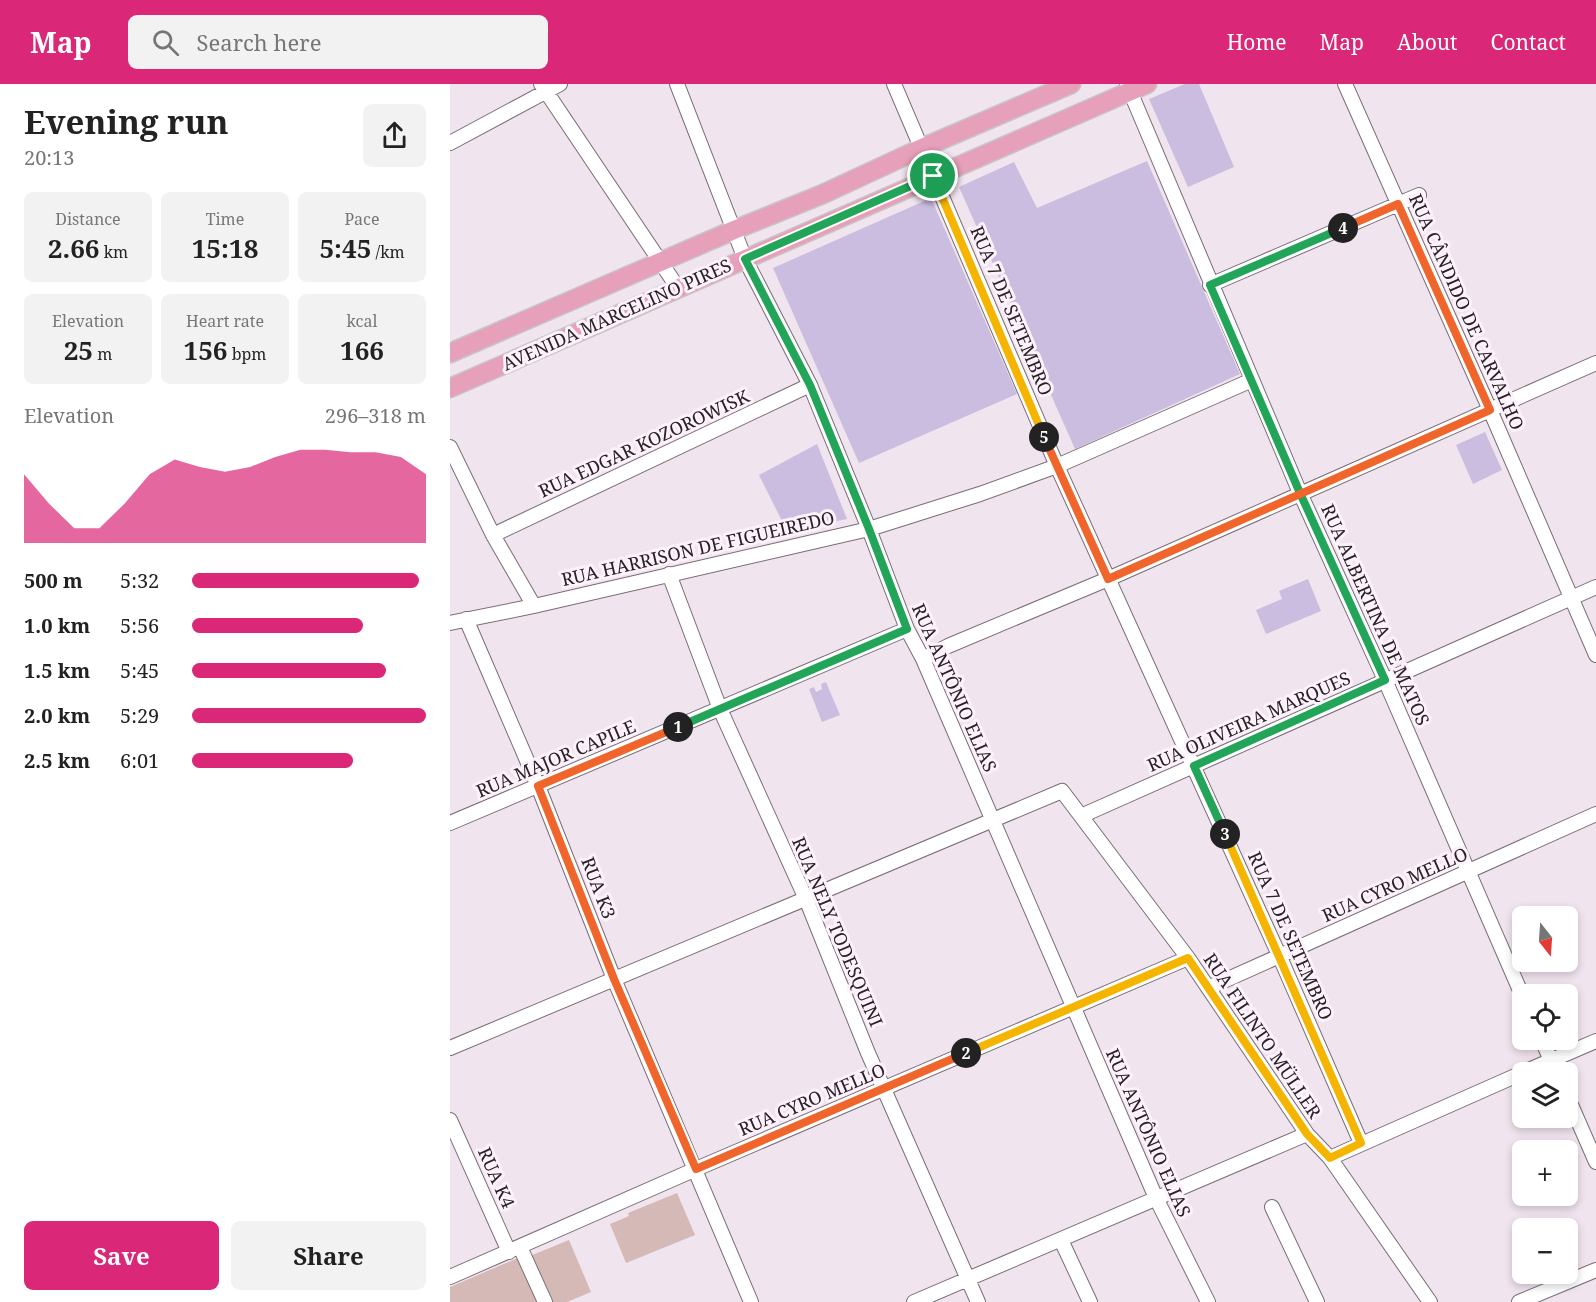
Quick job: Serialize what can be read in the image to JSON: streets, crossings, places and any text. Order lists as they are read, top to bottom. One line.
{"streets":{"main road":["AVENIDA MARCELINO PIRES"],"street":["RUA 7 DE SETEMBRO","RUA CÂNDIDO DE CARVALHO","RUA EDGAR KOZOROWISK","RUA HARRISON DE FIGUEIREDO","RUA ALBERTINA DE MATOS","RUA ANTÔNIO ELIAS","RUA OLIVEIRA MARQUES","RUA MAJOR CAPILE","RUA CYRO MELLO","RUA K3","RUA NELY TODESQUINI","RUA FILINTO MÜLLER","RUA K4"]},"crossings":[["RUA 7 DE SETEMBRO","AVENIDA MARCELINO PIRES"],["RUA 7 DE SETEMBRO","RUA HARRISON DE FIGUEIREDO"],["RUA 7 DE SETEMBRO","RUA OLIVEIRA MARQUES"],["RUA 7 DE SETEMBRO","RUA CYRO MELLO"],["RUA CÂNDIDO DE CARVALHO","RUA OLIVEIRA MARQUES"],["AVENIDA MARCELINO PIRES","RUA ALBERTINA DE MATOS"],["AVENIDA MARCELINO PIRES","RUA ANTÔNIO ELIAS"],["RUA EDGAR KOZOROWISK","RUA ANTÔNIO ELIAS"],["RUA HARRISON DE FIGUEIREDO","RUA ALBERTINA DE MATOS"],["RUA HARRISON DE FIGUEIREDO","RUA ANTÔNIO ELIAS"],["RUA HARRISON DE FIGUEIREDO","RUA K3"],["RUA HARRISON DE FIGUEIREDO","RUA NELY TODESQUINI"],["RUA ALBERTINA DE MATOS","RUA OLIVEIRA MARQUES"],["RUA ALBERTINA DE MATOS","RUA CYRO MELLO"],["RUA ANTÔNIO ELIAS","RUA MAJOR CAPILE"],["RUA ANTÔNIO ELIAS","RUA CYRO MELLO"],["RUA ANTÔNIO ELIAS","RUA FILINTO MÜLLER"],["RUA OLIVEIRA MARQUES","RUA FILINTO MÜLLER"],["RUA MAJOR CAPILE","RUA K3"],["RUA MAJOR CAPILE","RUA NELY TODESQUINI"],["RUA CYRO MELLO","RUA K3"],["RUA CYRO MELLO","RUA NELY TODESQUINI"],["RUA CYRO MELLO","RUA FILINTO MÜLLER"],["RUA CYRO MELLO","RUA K4"]],"north":"bottom","page":{"header":"Map","search":"Search here","nav":["Home","Map","About","Contact"],"heading":["Evening run","20:13"],"stats":[["Distance","2.66 km"],["Time","15:18"],["Pace","5:45 /km"],["Elevation","25 m"],["Heart rate","156 bpm"],["kcal","166"]],"pins":["4","5","1","3","2"],"chart":["Elevation","296–318 m"],"list":[{"name":"500 m","note":"5:32"},{"name":"1.0 km","note":"5:56"},{"name":"1.5 km","note":"5:45"},{"name":"2.0 km","note":"5:29"},{"name":"2.5 km","note":"6:01"}],"map_buttons":["+","−"],"buttons":["Save","Share"]}}
